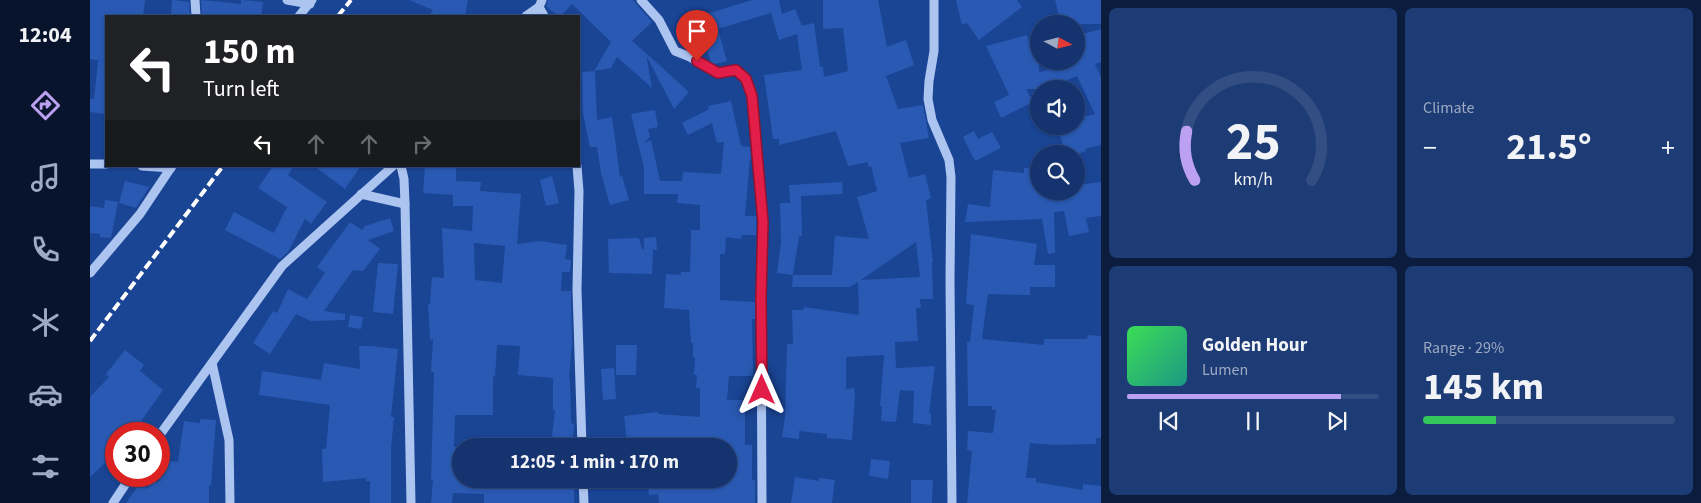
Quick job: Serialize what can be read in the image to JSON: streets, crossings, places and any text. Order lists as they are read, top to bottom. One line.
{"north":"right","page":{"tabs":"12:04","tile":["Climate",["Range · 29%","145 km"]],"turn":["150 m","Turn left"],"heat":["−","21.5°","+"],"song":["Golden Hour","Lumen"],"limit":"30","trip":"12:05 · 1 min · 170 m","gauge":["25","km/h"]}}
